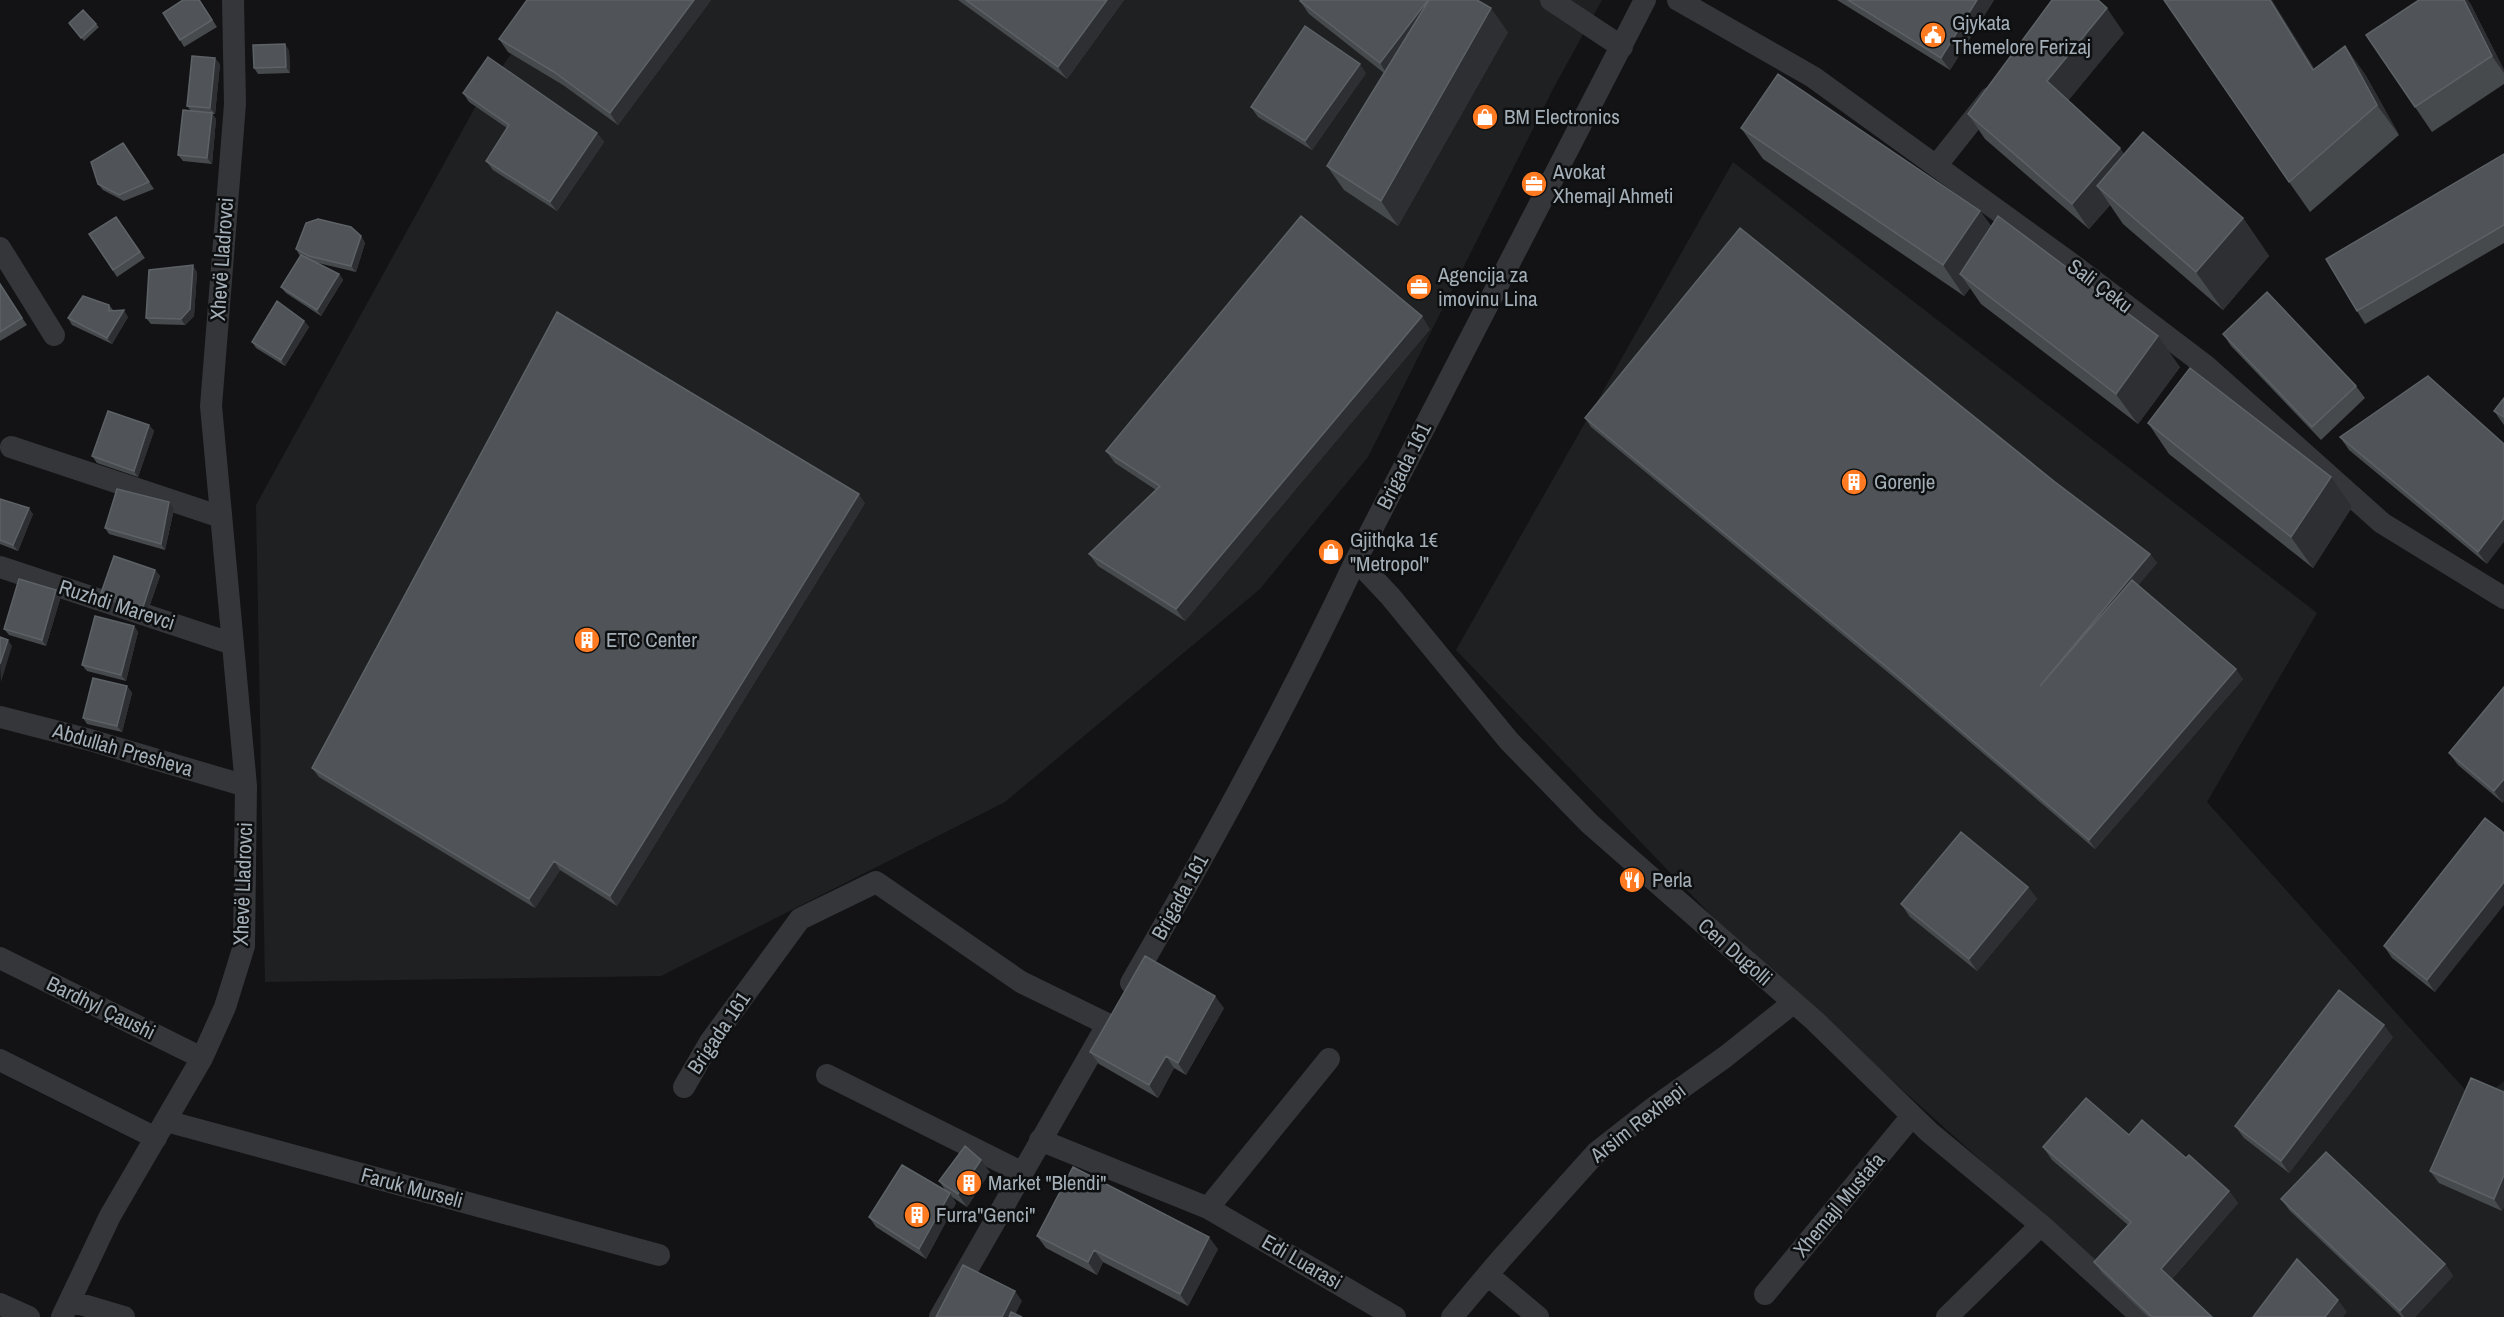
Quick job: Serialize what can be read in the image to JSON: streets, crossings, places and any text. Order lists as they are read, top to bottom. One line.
{"streets":{"street":["Xhevë Lladrovci","Sali Çeku","Brigada 161","Ruzhdi Marevci","Abdullah Presheva","Cen Dugolli","Bardhyl Çaushi","Arsim Rexhepi","Faruk Murseli","Xhemajl Mustafa","Edi Luarasi"]},"crossings":[["Xhevë Lladrovci","Ruzhdi Marevci"],["Xhevë Lladrovci","Abdullah Presheva"],["Xhevë Lladrovci","Bardhyl Çaushi"],["Xhevë Lladrovci","Faruk Murseli"],["Brigada 161","Cen Dugolli"],["Brigada 161","Edi Luarasi"],["Cen Dugolli","Arsim Rexhepi"],["Cen Dugolli","Xhemajl Mustafa"]],"places":{"public building":["Gjykata Themelore Ferizaj"],"shop":["BM Electronics","Gjithqka 1€ \"Metropol\""],"office":["Avokat Xhemajl Ahmeti","Agencija za imovinu Lina"],"building":["Gorenje","ETC Center","Market \"Blendi\"","Furra\"Genci\""],"restaurant":["Perla"]}}
